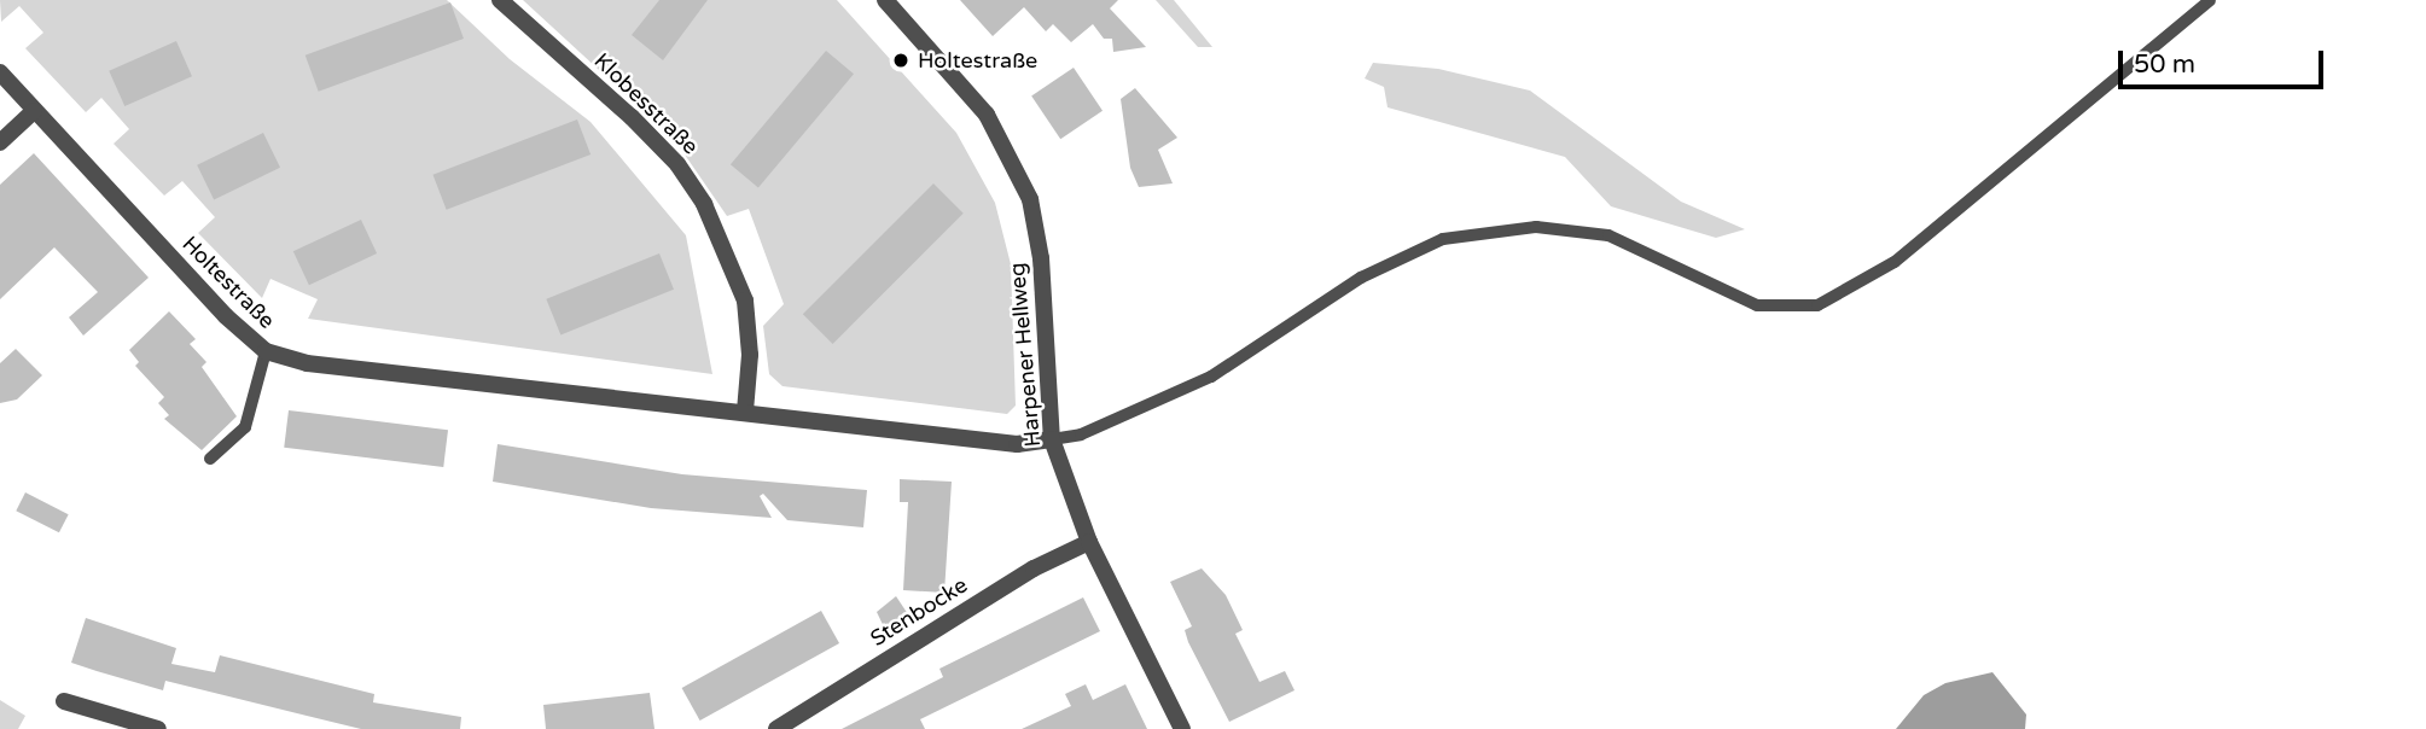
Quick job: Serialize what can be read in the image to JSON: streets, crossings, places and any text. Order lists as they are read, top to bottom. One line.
{"streets":{"street":["Klobesstraße","Holtestraße","Harpener Hellweg","Stenbocke"]},"crossings":[["Klobesstraße","Holtestraße"],["Holtestraße","Harpener Hellweg"],["Harpener Hellweg","Stenbocke"]],"places":["Holtestraße"],"scale_bar":"50 m"}
